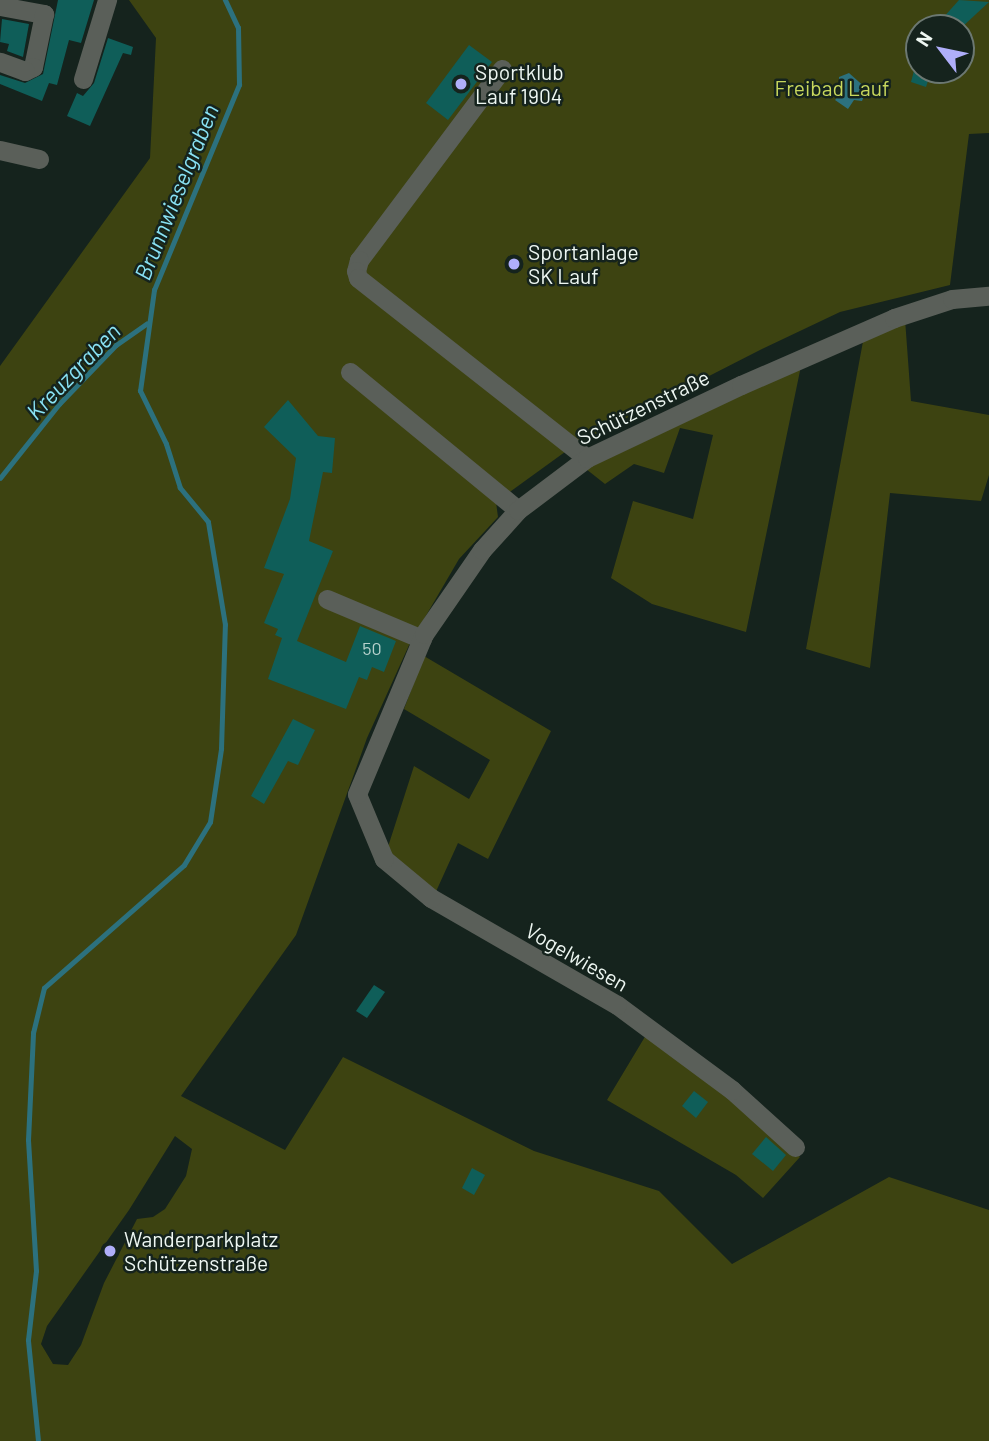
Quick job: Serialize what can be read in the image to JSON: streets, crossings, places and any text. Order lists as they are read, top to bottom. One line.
{"streets":{"street":["Schützenstraße","Vogelwiesen"]},"crossings":[["Schützenstraße","Vogelwiesen"]],"water":["Brunnwieselgraben","Kreuzgraben"],"parks":["Freibad Lauf"],"places":["Sportklub Lauf 1904","Sportanlage SK Lauf","Wanderparkplatz Schützenstraße"],"house_numbers":["50"],"north":"top left"}
